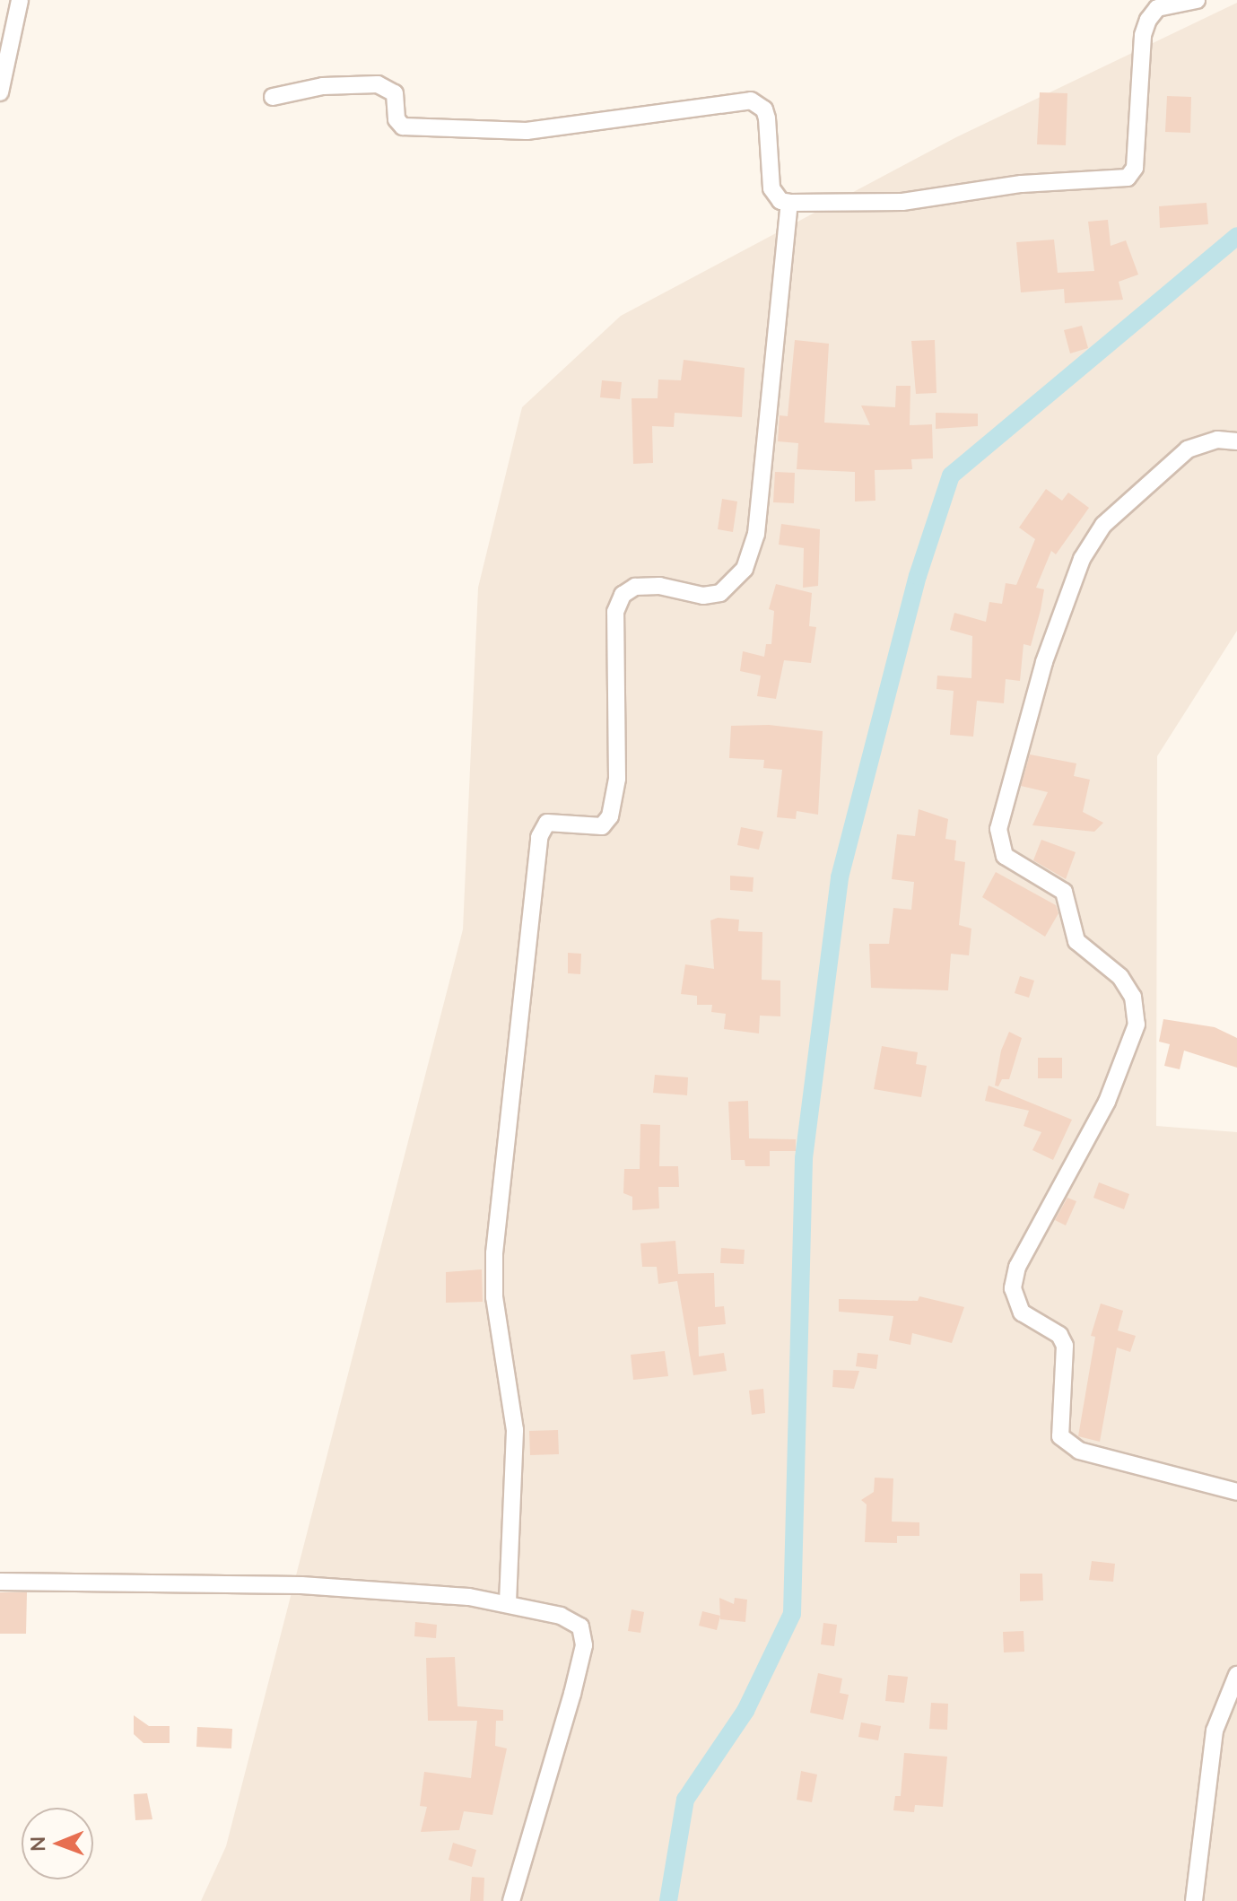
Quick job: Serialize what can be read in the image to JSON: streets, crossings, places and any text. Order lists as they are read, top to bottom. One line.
{"north":"left"}
